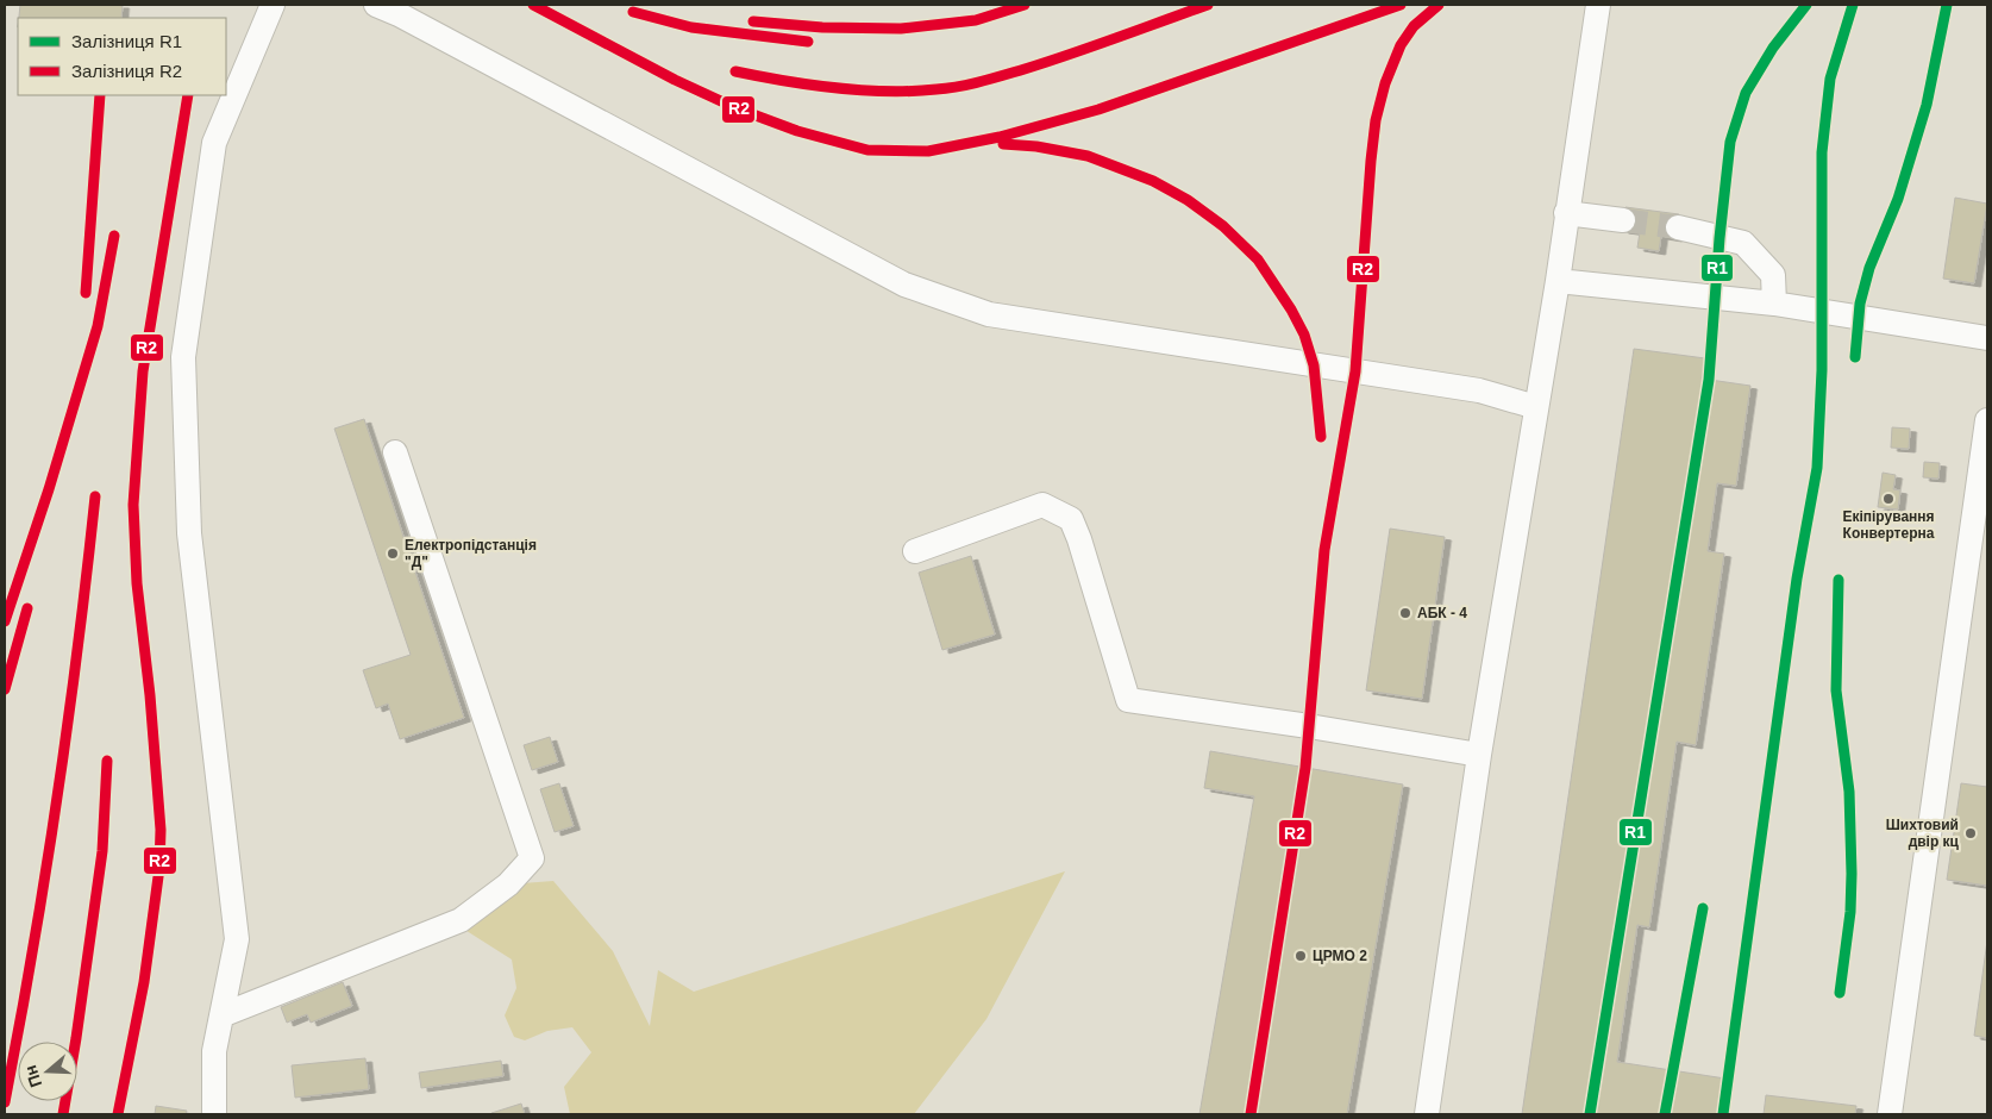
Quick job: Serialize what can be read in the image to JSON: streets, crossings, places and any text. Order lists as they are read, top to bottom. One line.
{"places":["Екіпірування Конвертерна","Електропідстанція \"Д\"","АБК - 4","Шихтовий двір кц","ЦРМО 2"],"lines":["rail line R1","rail line R2"],"legend":["Залізниця R1","Залізниця R2"],"north":"left"}
